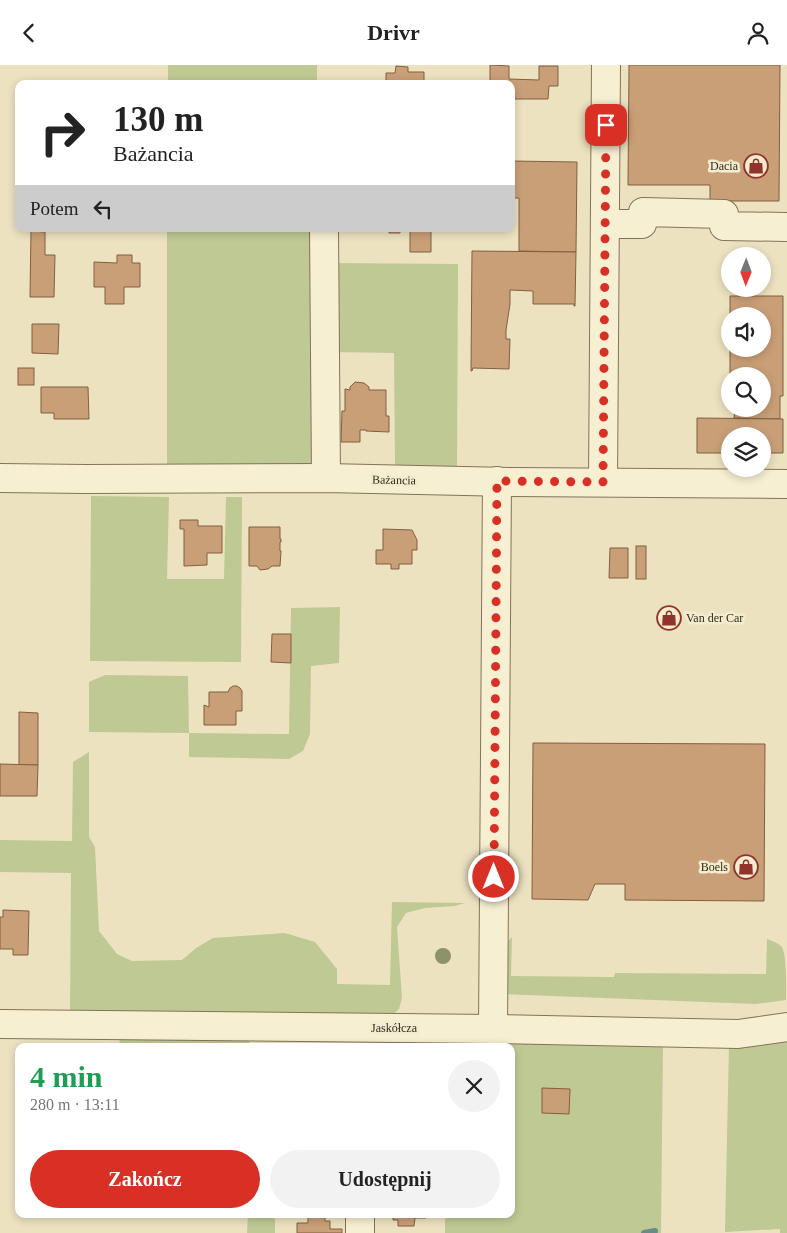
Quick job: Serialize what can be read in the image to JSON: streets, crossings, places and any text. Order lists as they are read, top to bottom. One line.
{"streets":{"street":["Bażancia","Jaskółcza"]},"places":{"shop":["Dacia","Van der Car","Boels"]},"north":"bottom","page":{"header":"Drivr","turn":["130 m","Bażancia"],"then":"Potem","heading":["4 min","280 m · 13:11"],"buttons":["Zakończ","Udostępnij"]}}
